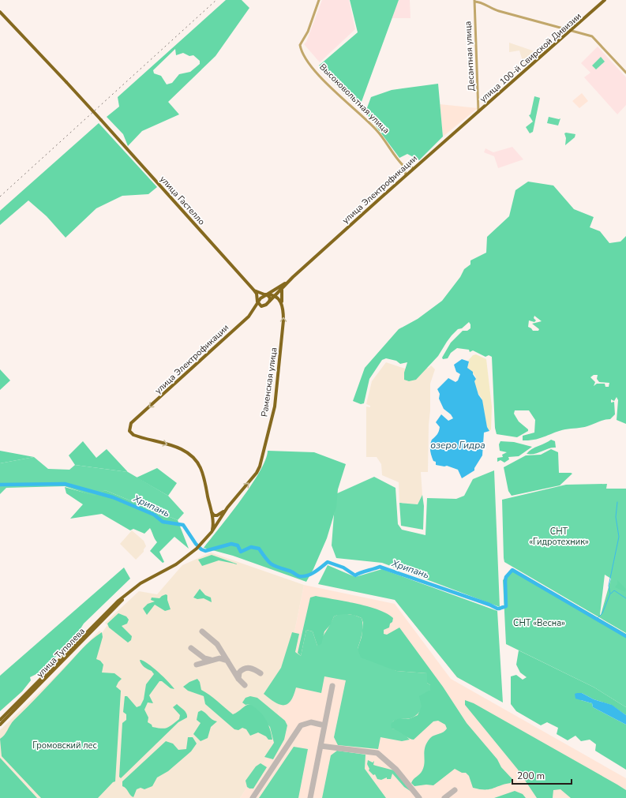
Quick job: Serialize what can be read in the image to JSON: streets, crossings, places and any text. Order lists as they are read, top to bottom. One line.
{"streets":{"main road":["улица 100-й Свирской Дивизии","улица Электрофикации","улица Гастелло","Раменская улица","улица Туполева"],"street":["Десантная улица","Высоковольтная улица"]},"crossings":[["Десантная улица","улица 100-й Свирской Дивизии"],["Десантная улица","улица Электрофикации"],["улица 100-й Свирской Дивизии","улица Электрофикации"],["Высоковольтная улица","улица Электрофикации"],["улица Электрофикации","улица Гастелло"],["Раменская улица","улица Туполева"]],"one_way":["Раменская улица"],"water":["озеро Гидра","Хрипань"],"parks":["СНТ «Гидротехник»","СНТ «Весна»","Громовский лес"],"scale_bar":"200 m"}
